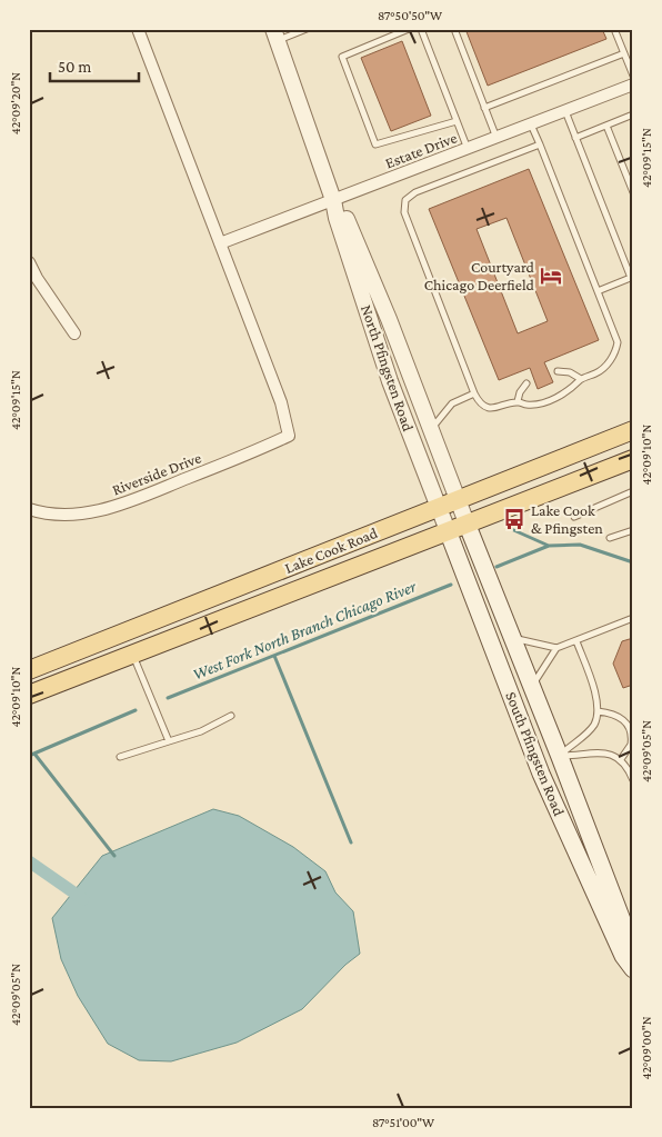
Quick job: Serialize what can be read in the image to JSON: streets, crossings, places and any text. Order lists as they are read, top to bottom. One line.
{"streets":{"main road":["Lake Cook Road","South Pfingsten Road"],"street":["Estate Drive","North Pfingsten Road","Riverside Drive"]},"crossings":[["Estate Drive","North Pfingsten Road"],["Estate Drive","Riverside Drive"],["North Pfingsten Road","Lake Cook Road"],["North Pfingsten Road","South Pfingsten Road"],["Lake Cook Road","South Pfingsten Road"]],"water":["West Fork North Branch Chicago River"],"places":{"hotel":["Courtyard Chicago Deerfield"],"bus stop":["Lake Cook & Pfingsten"]},"scale_bar":"50 m","coordinates":["87°50'50\"W","42°09'20\"N","42°09'15\"N","42°09'10\"N","42°09'05\"N","42°09'00\"N","87°51'00\"W"]}
